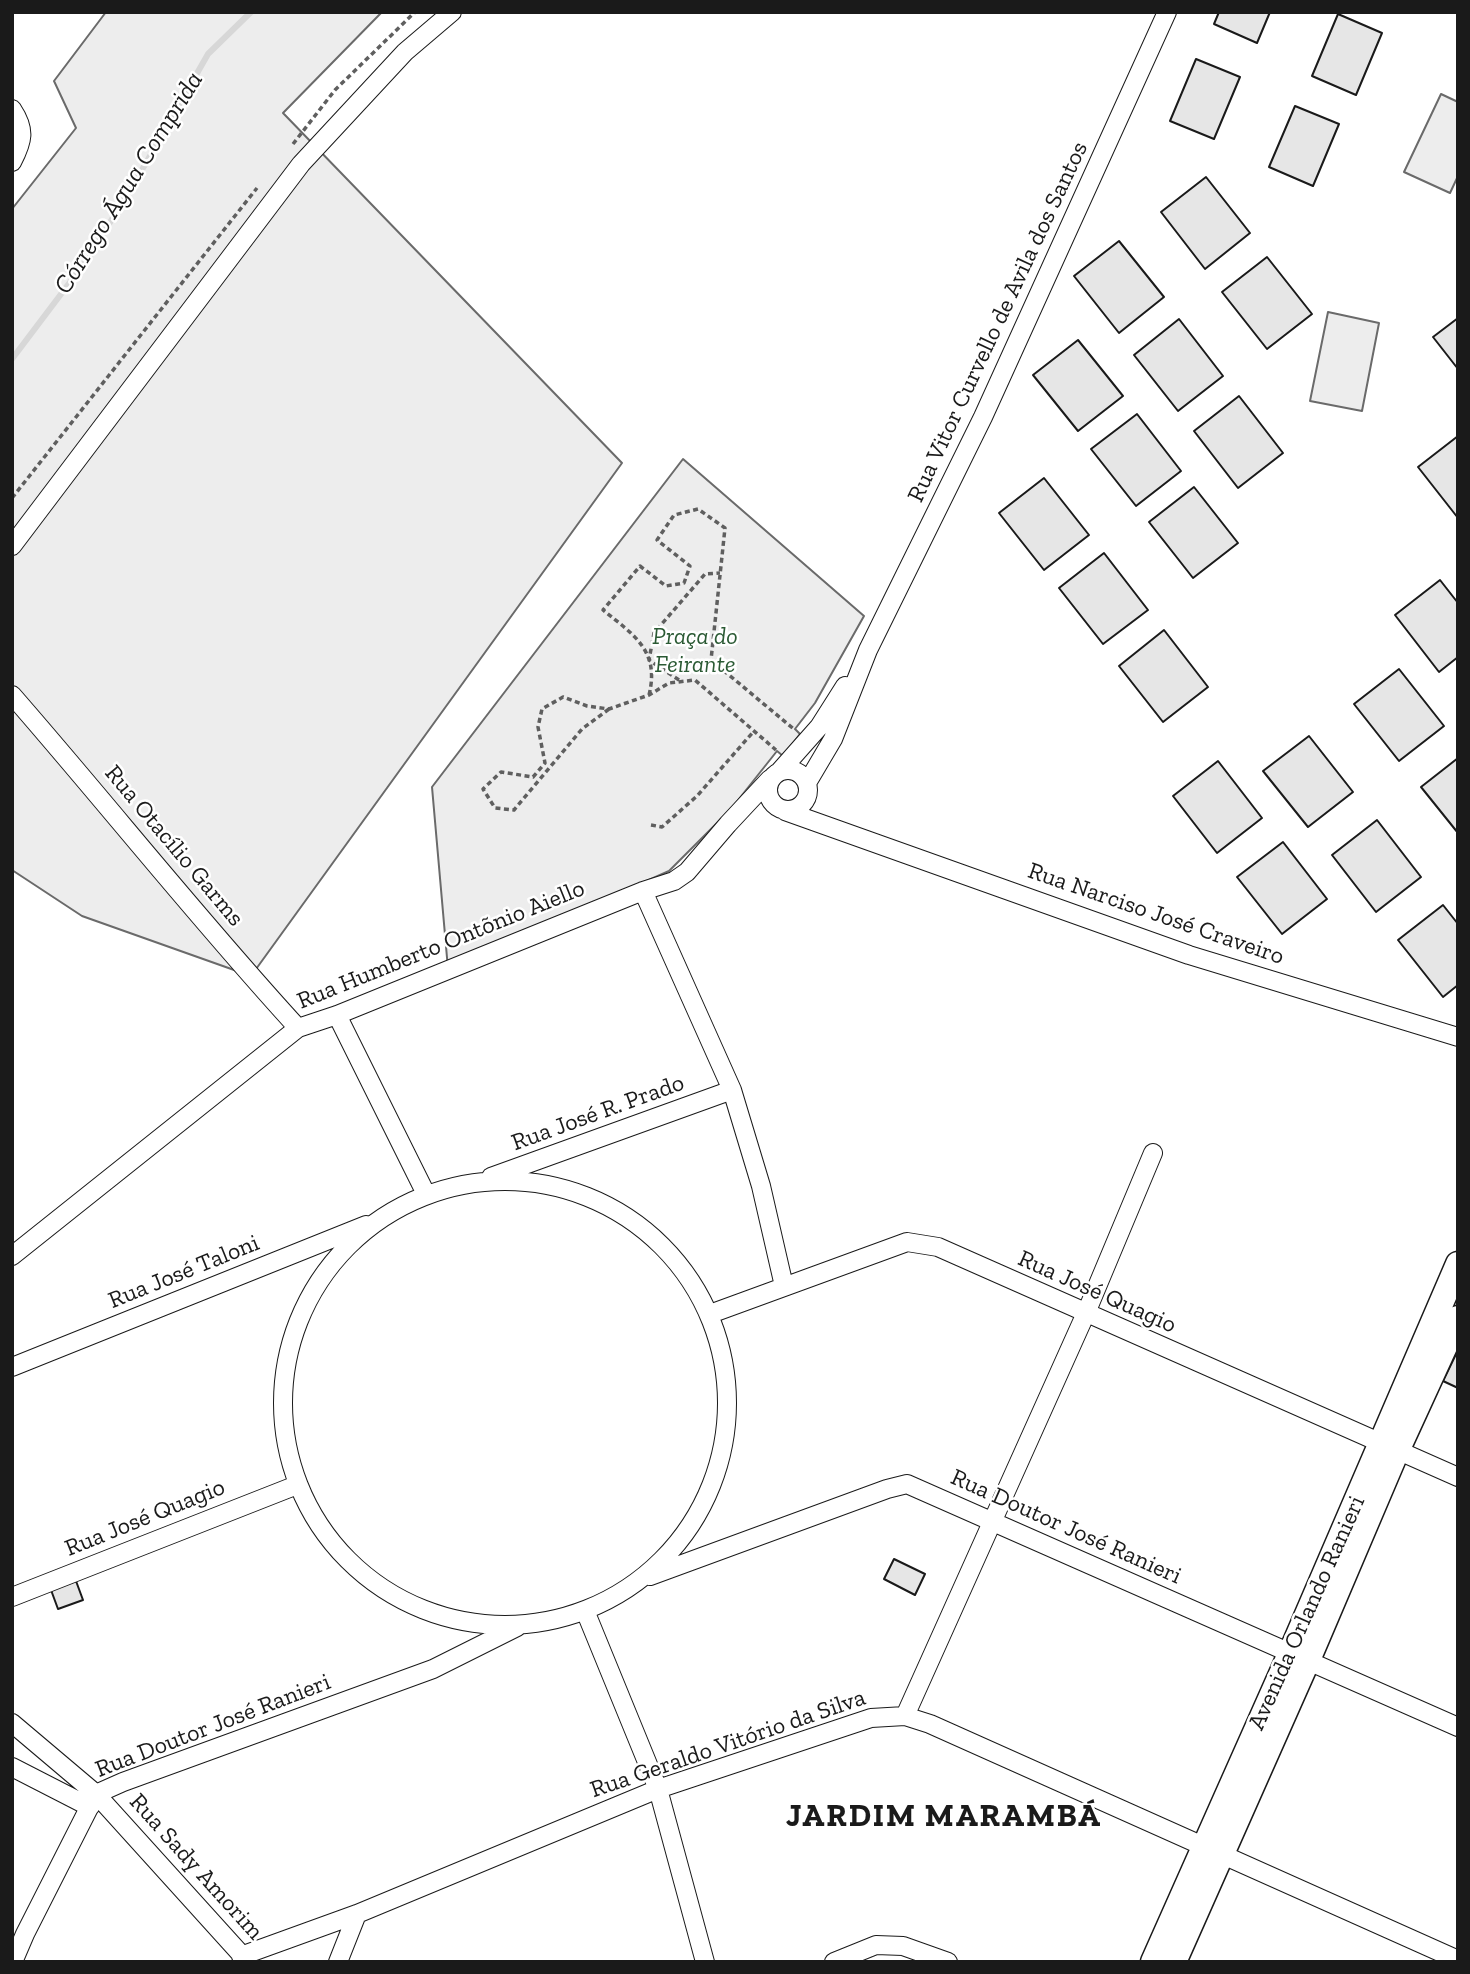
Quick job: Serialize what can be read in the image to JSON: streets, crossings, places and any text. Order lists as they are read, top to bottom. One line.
{"streets":{"main road":["Avenida Orlando Ranieri"],"street":["Rua Vitor Curvello de Avila dos Santos","Rua Otacílio Garms","Rua Narciso José Craveiro","Rua Humberto Ontõnio Aiello","Rua José R. Prado","Rua José Taloni","Rua José Quagio","Rua Doutor José Ranieri","Rua Geraldo Vitório da Silva","Rua Sady Amorim"]},"crossings":[["Rua Vitor Curvello de Avila dos Santos","Rua Narciso José Craveiro"],["Rua Otacílio Garms","Rua Humberto Ontõnio Aiello"],["Rua José Quagio","Avenida Orlando Ranieri"],["Rua Doutor José Ranieri","Avenida Orlando Ranieri"],["Rua Doutor José Ranieri","Rua Sady Amorim"],["Avenida Orlando Ranieri","Rua Geraldo Vitório da Silva"],["Rua Geraldo Vitório da Silva","Rua Sady Amorim"]],"districts":["JARDIM MARAMBÁ"],"water":["Córrego Água Comprida"],"parks":["Praça do Feirante"]}
